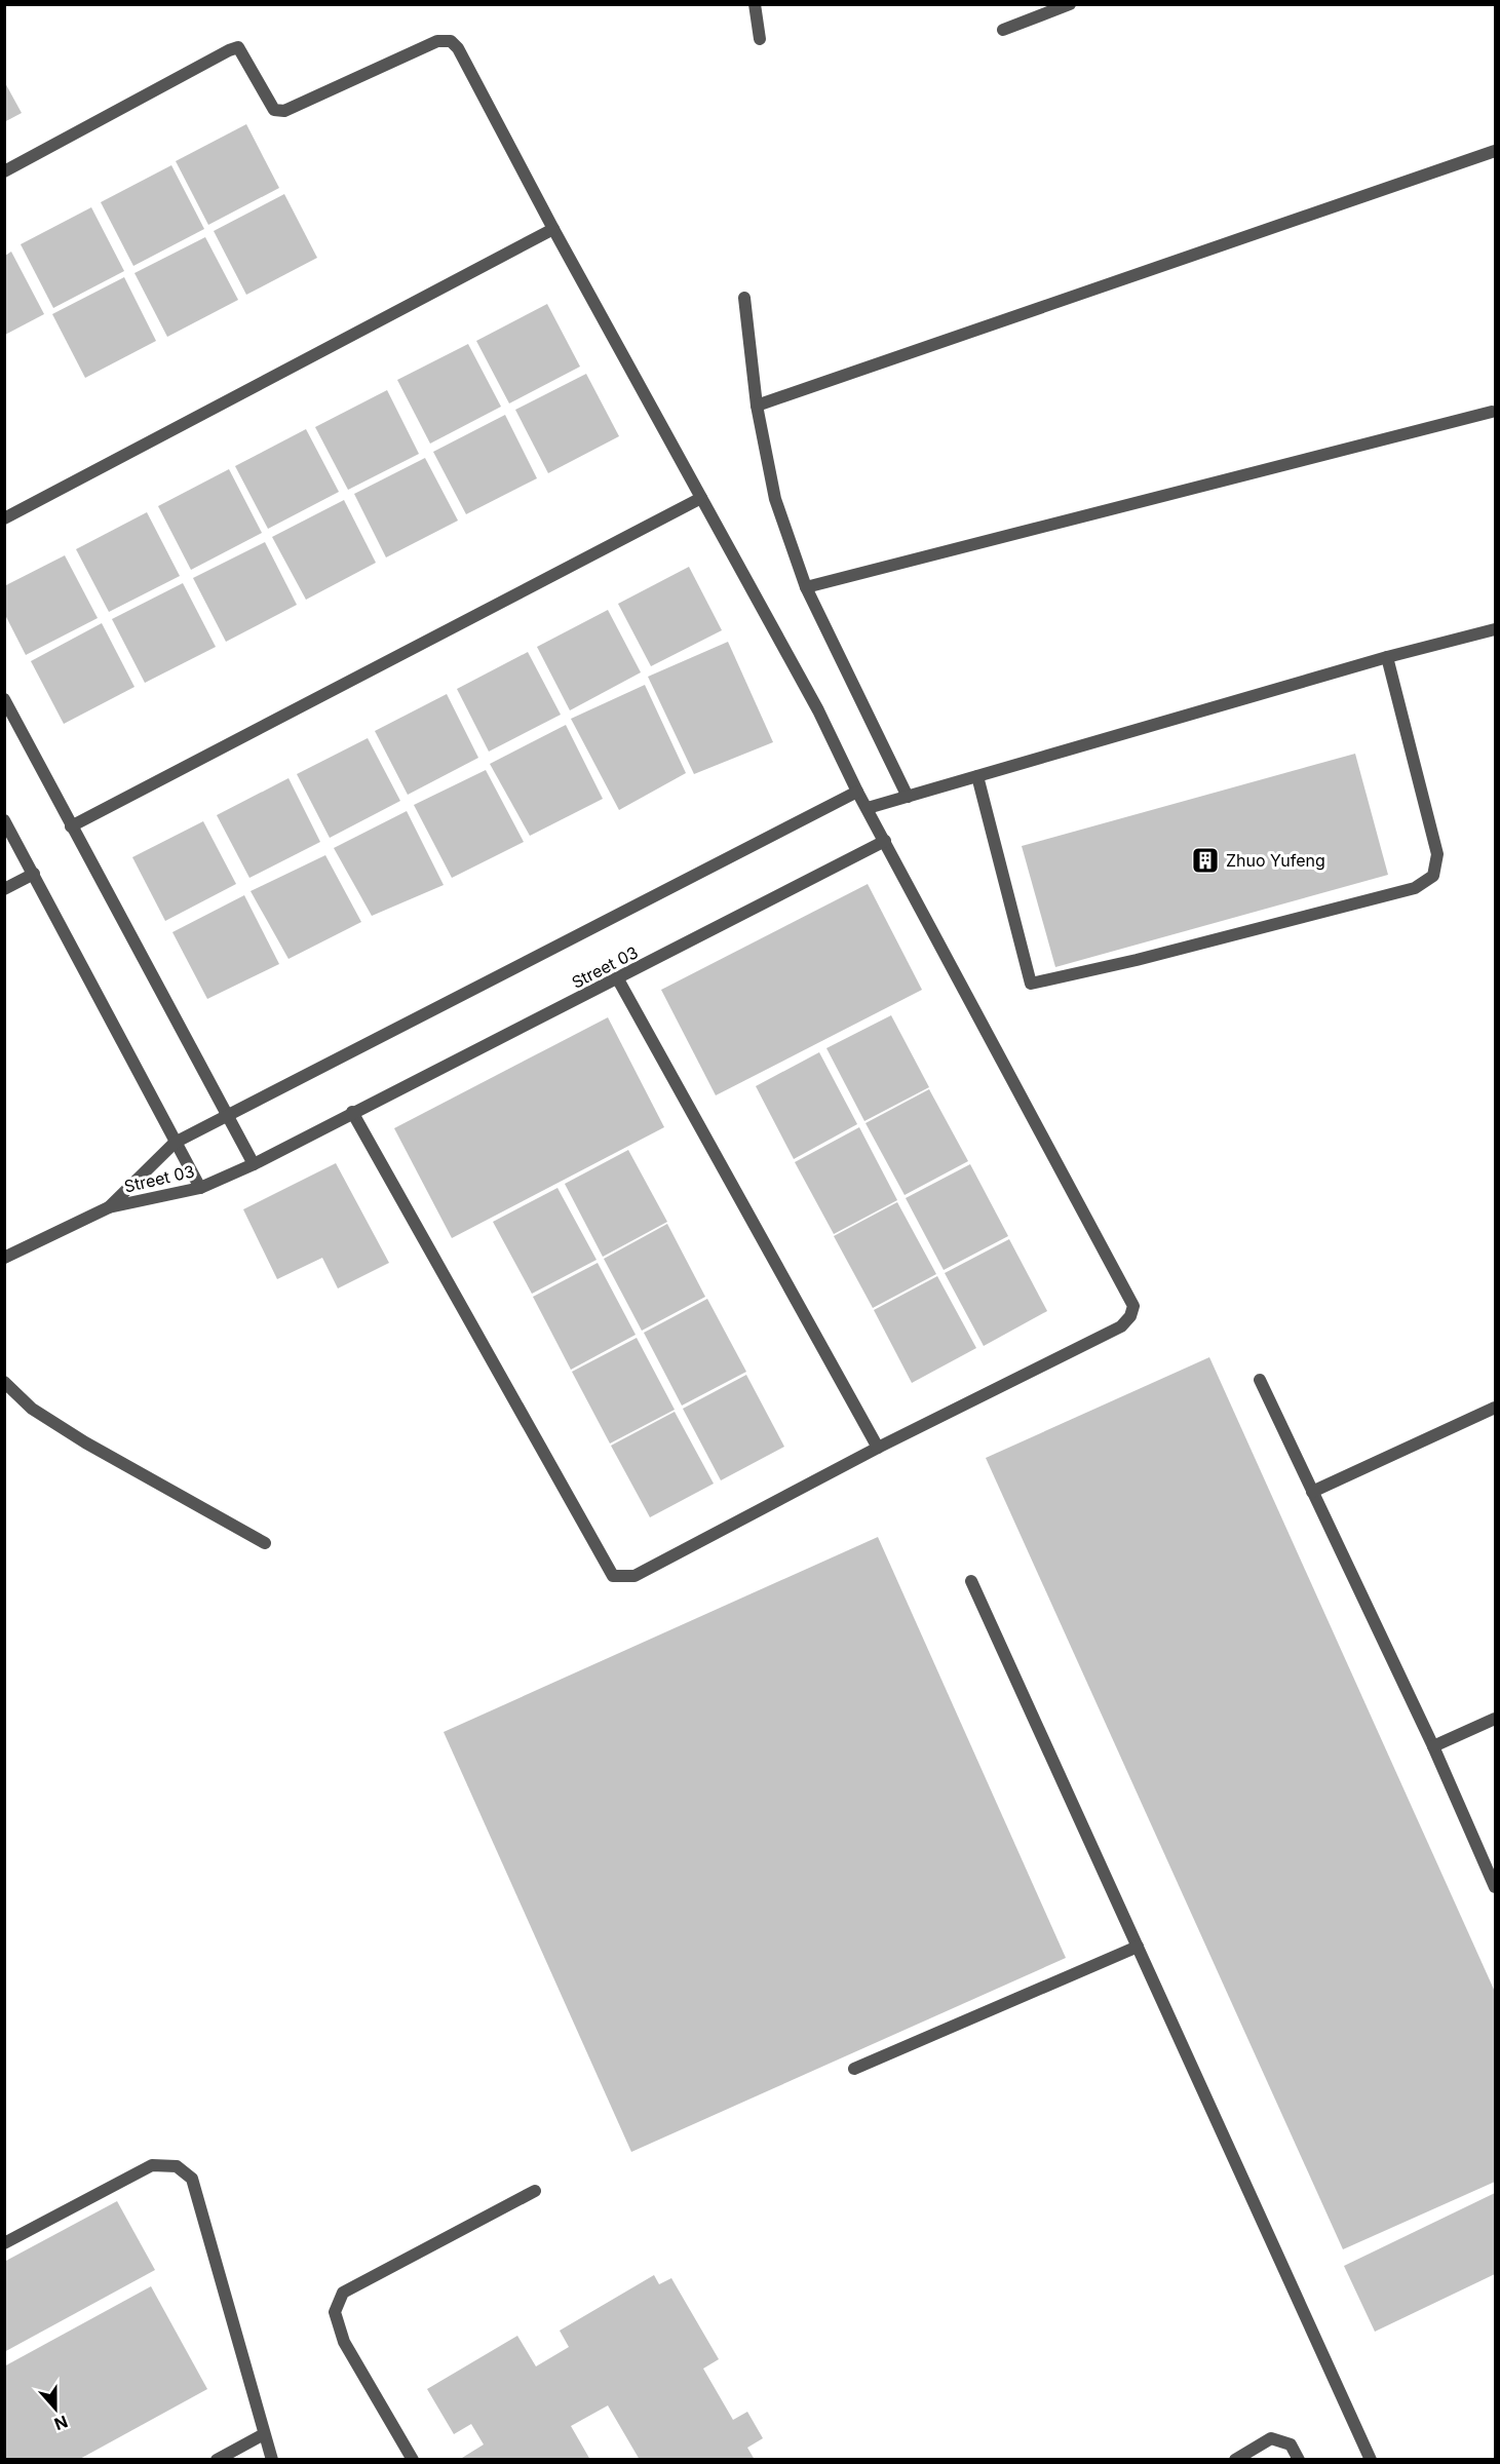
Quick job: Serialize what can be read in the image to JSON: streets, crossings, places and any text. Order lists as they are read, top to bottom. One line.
{"streets":{"street":["Street 03"]},"places":{"building":["Zhuo Yufeng"]},"north":"bottom"}
